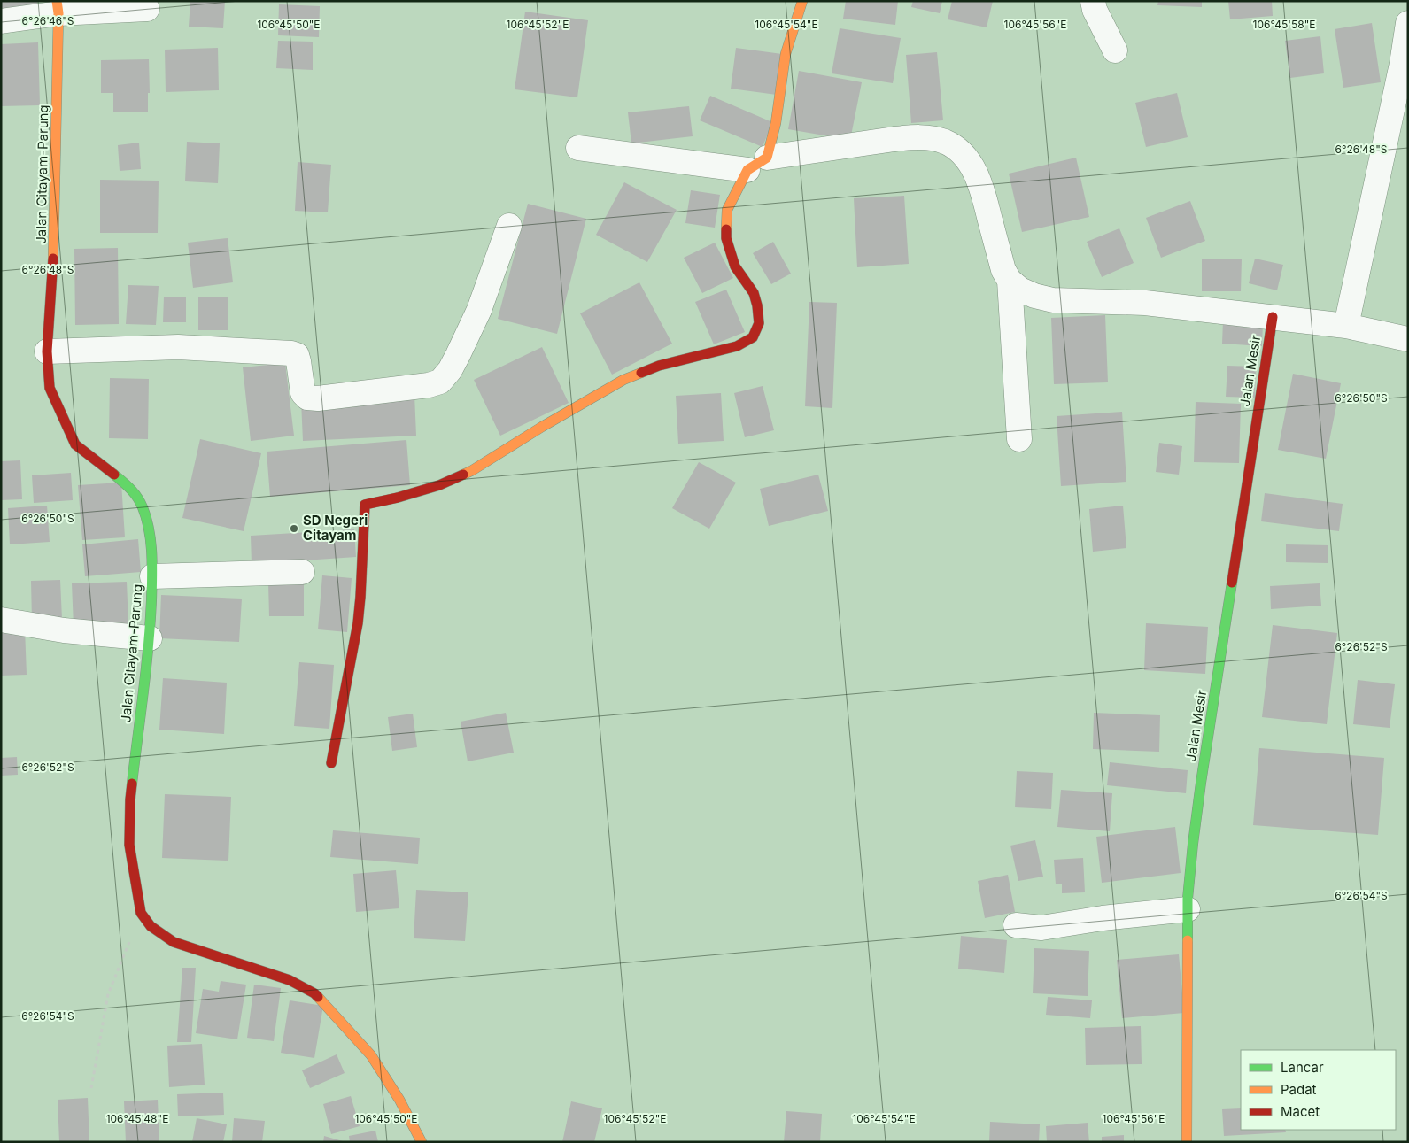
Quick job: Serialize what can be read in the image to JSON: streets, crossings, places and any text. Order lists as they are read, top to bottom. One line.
{"streets":{"street":["Jalan Citayam-Parung","Jalan Mesir"]},"places":["SD Negeri Citayam"],"legend":["Lancar","Padat","Macet"],"coordinates":["6°26'46\"S","106°45'50\"E","106°45'52\"E","106°45'54\"E","106°45'56\"E","106°45'58\"E","6°26'48\"S","6°26'50\"S","6°26'52\"S","6°26'54\"S","106°45'48\"E"]}
